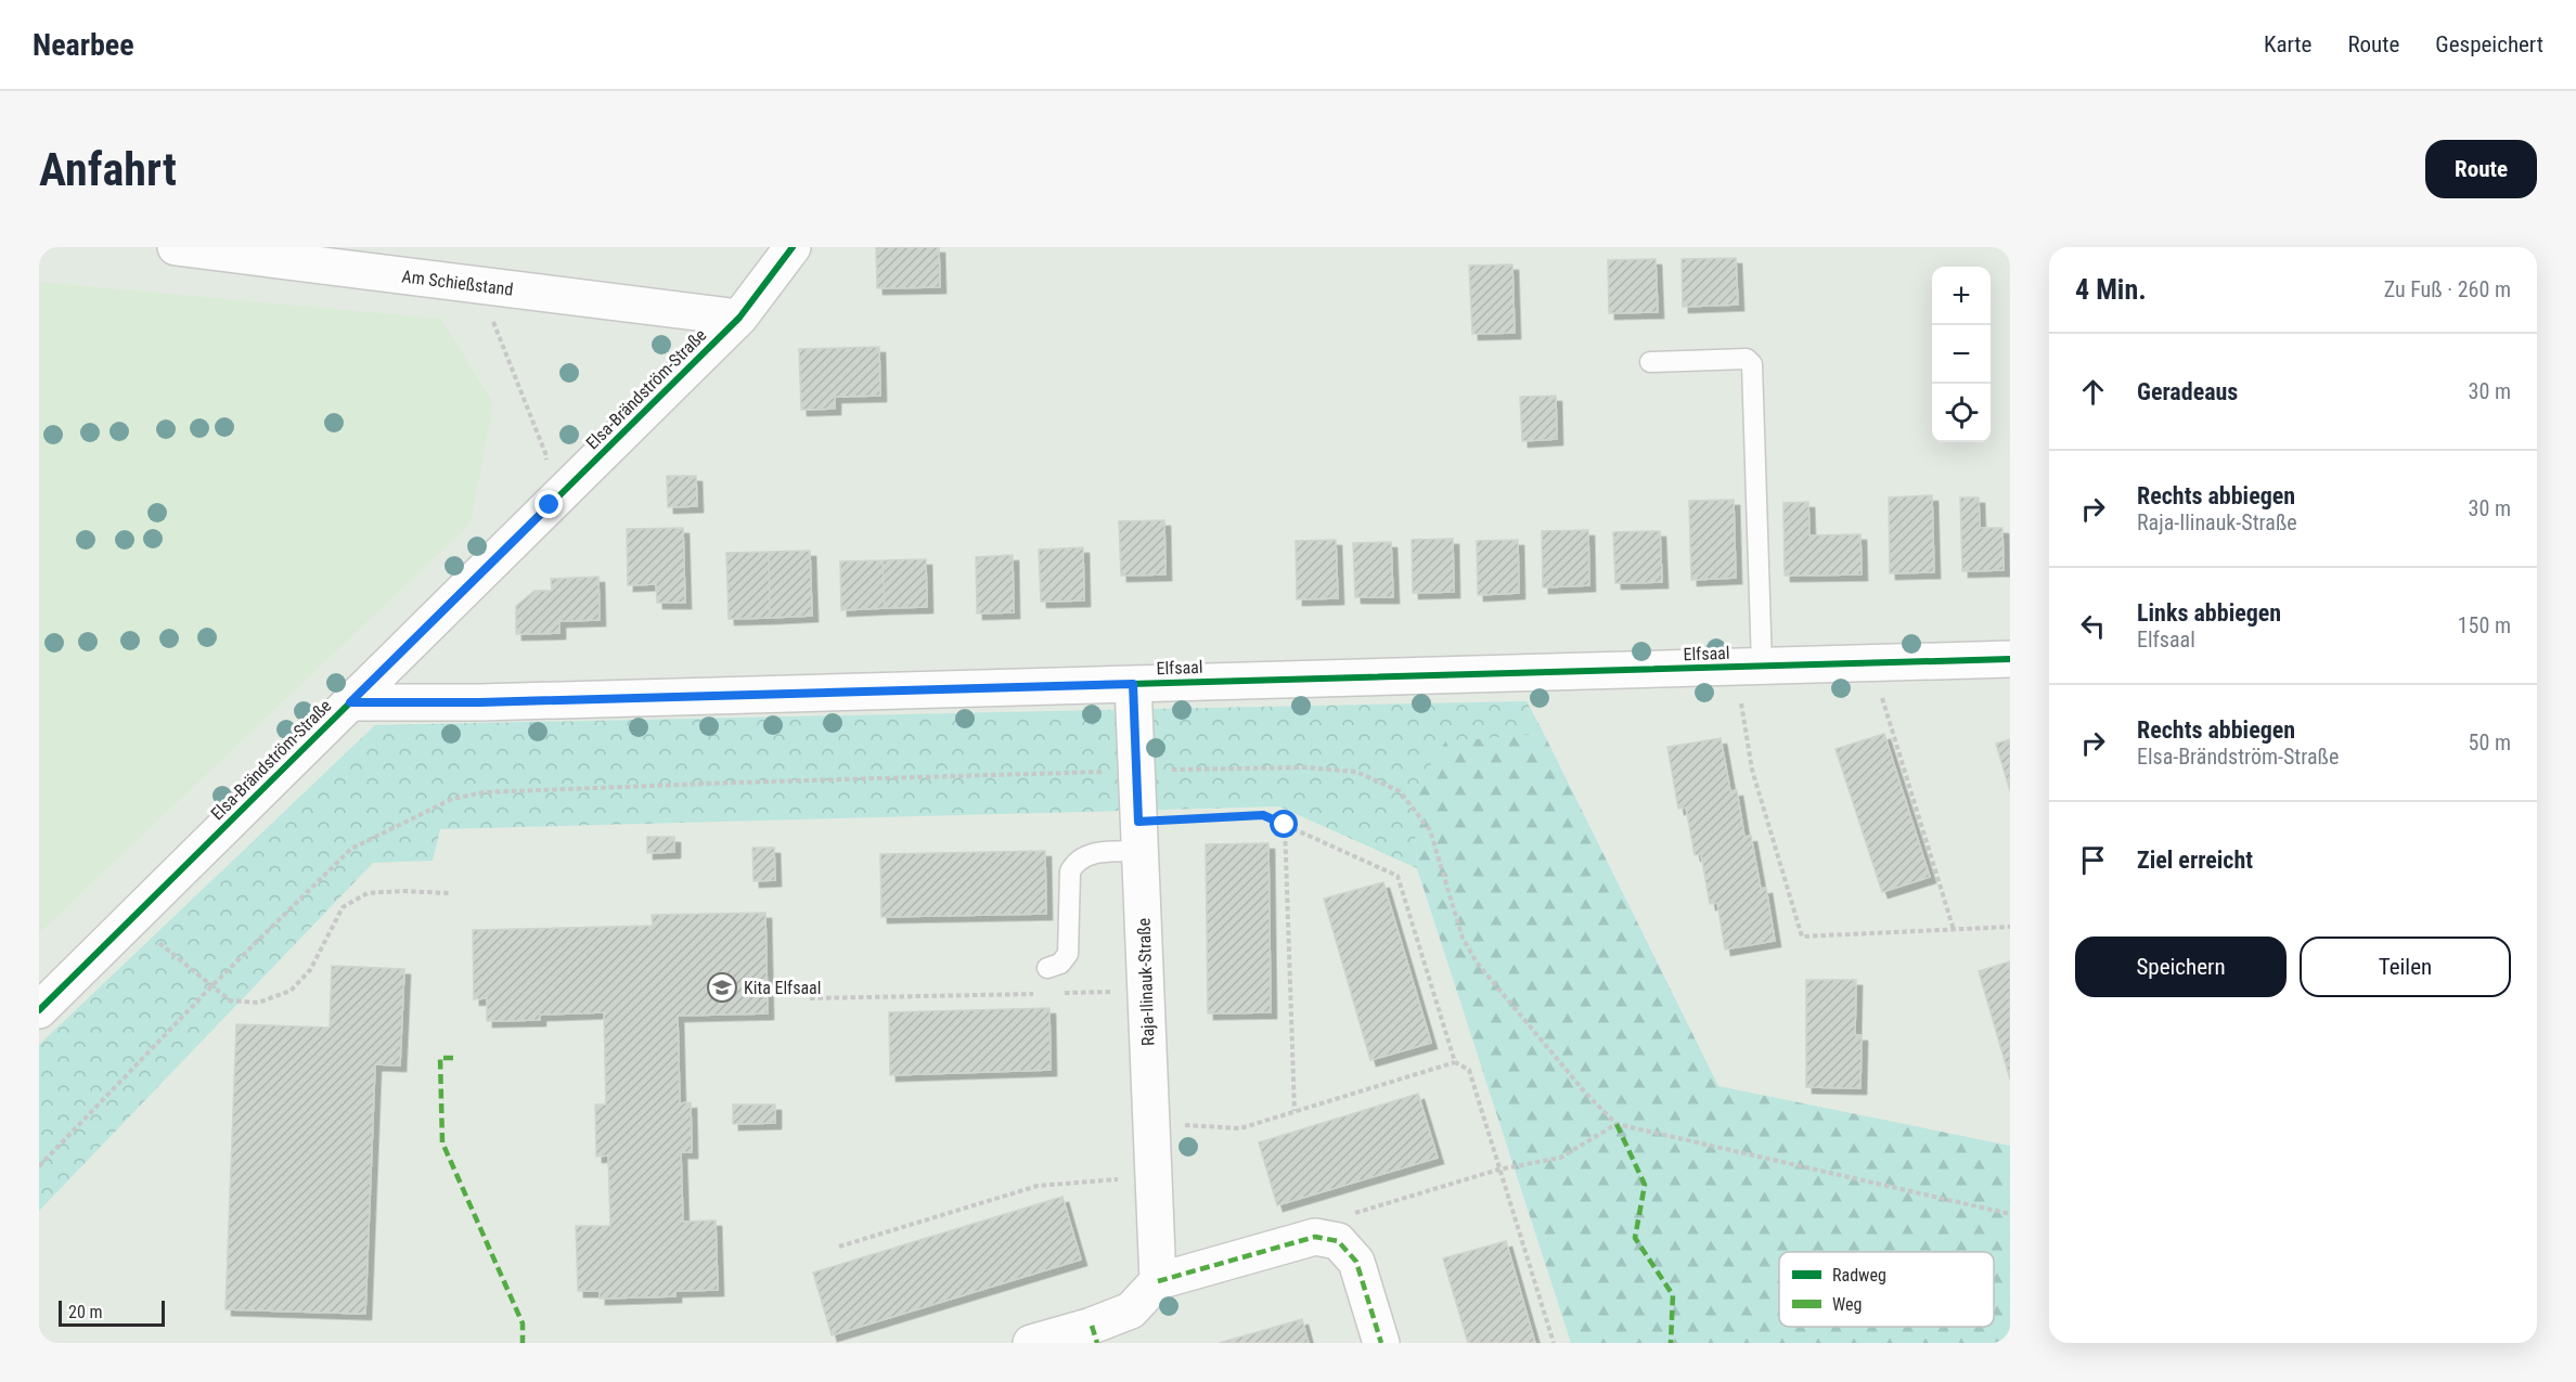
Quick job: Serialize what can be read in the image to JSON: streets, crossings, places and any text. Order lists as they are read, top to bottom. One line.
{"streets":{"street":["Am Schießstand","Elsa-Brändström-Straße","Elfsaal","Raja-Ilinauk-Straße"]},"crossings":[["Am Schießstand","Elsa-Brändström-Straße"],["Elsa-Brändström-Straße","Elfsaal"],["Elfsaal","Raja-Ilinauk-Straße"]],"places":{"school or university":["Kita Elfsaal"]},"legend":["Radweg","Weg"],"scale_bar":"20 m","page":{"header":"Nearbee","nav":["Karte","Route","Gespeichert"],"buttons":["Route",["Speichern","Teilen"]],"title":"Anfahrt","heading":["4 Min.","Zu Fuß · 260 m"],"map_buttons":["+","−"],"list":[["Geradeaus","30 m"],["Rechts abbiegen","Raja-Ilinauk-Straße","30 m"],["Links abbiegen","Elfsaal","150 m"],["Rechts abbiegen","Elsa-Brändström-Straße","50 m"],"Ziel erreicht"],"scale":"20 m"}}
